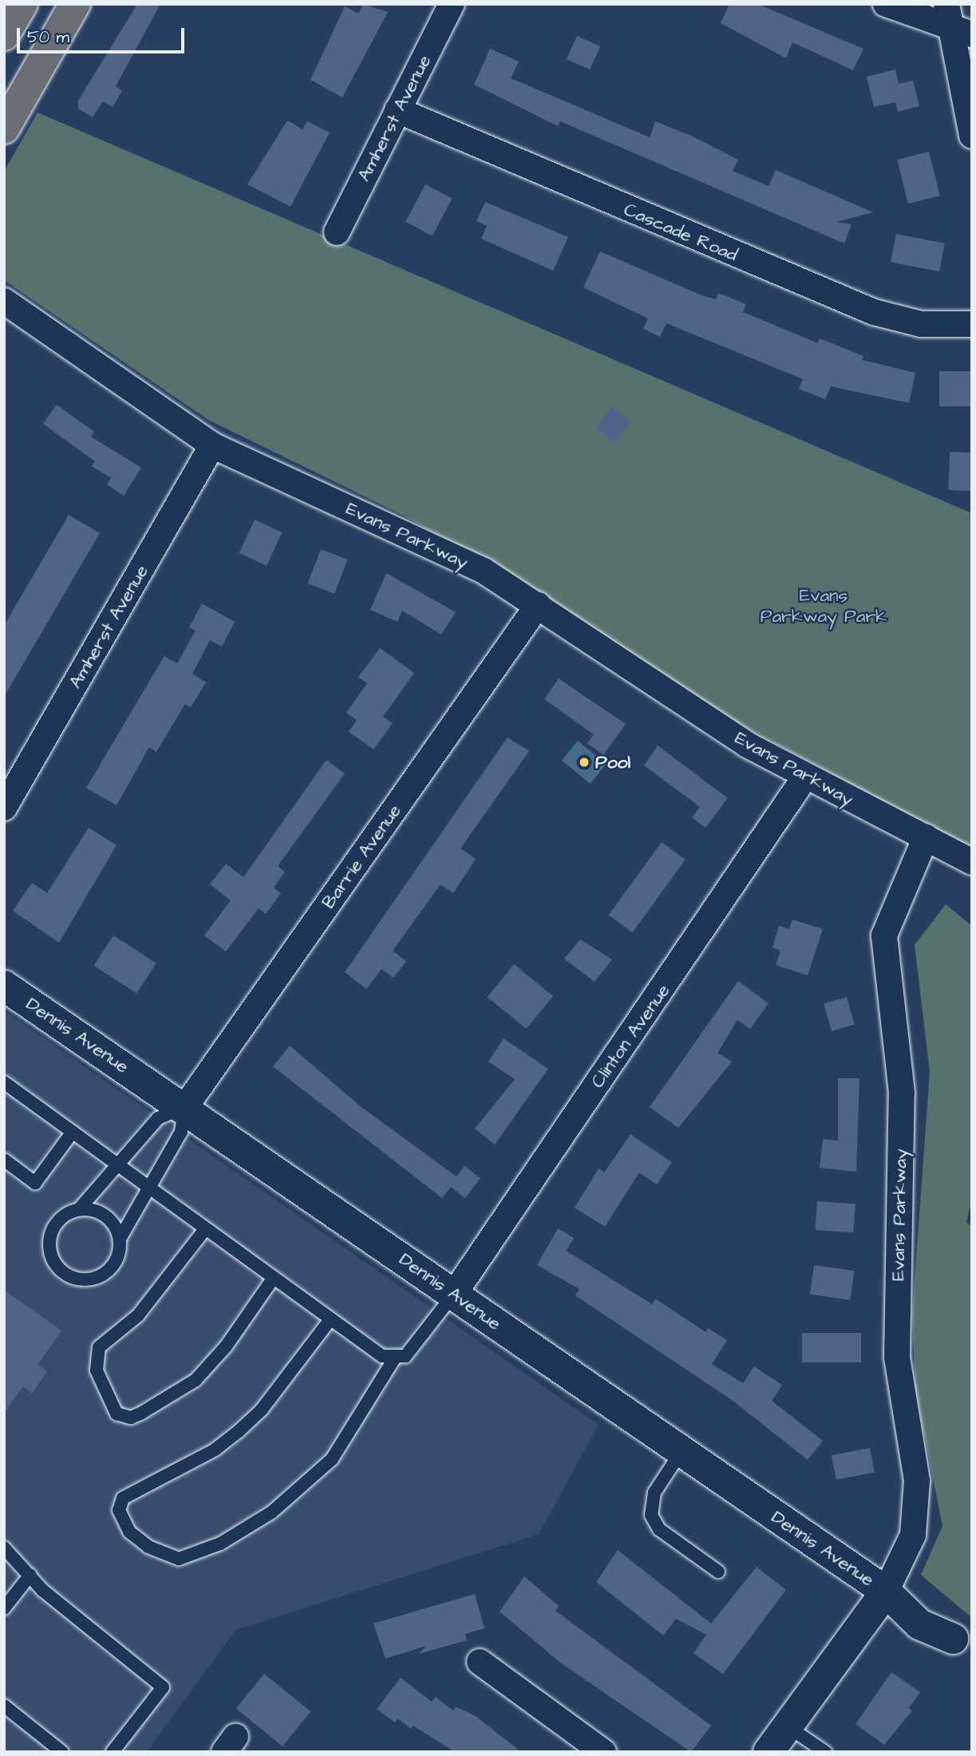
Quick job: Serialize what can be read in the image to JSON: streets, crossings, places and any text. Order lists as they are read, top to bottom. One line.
{"streets":{"street":["Amherst Avenue","Cascade Road","Evans Parkway","Barrie Avenue","Dennis Avenue","Clinton Avenue"]},"crossings":[["Amherst Avenue","Cascade Road"],["Amherst Avenue","Evans Parkway"],["Evans Parkway","Barrie Avenue"],["Evans Parkway","Dennis Avenue"],["Evans Parkway","Clinton Avenue"],["Barrie Avenue","Dennis Avenue"],["Dennis Avenue","Clinton Avenue"]],"parks":["Evans Parkway Park"],"places":["Pool"],"scale_bar":"50 m"}
